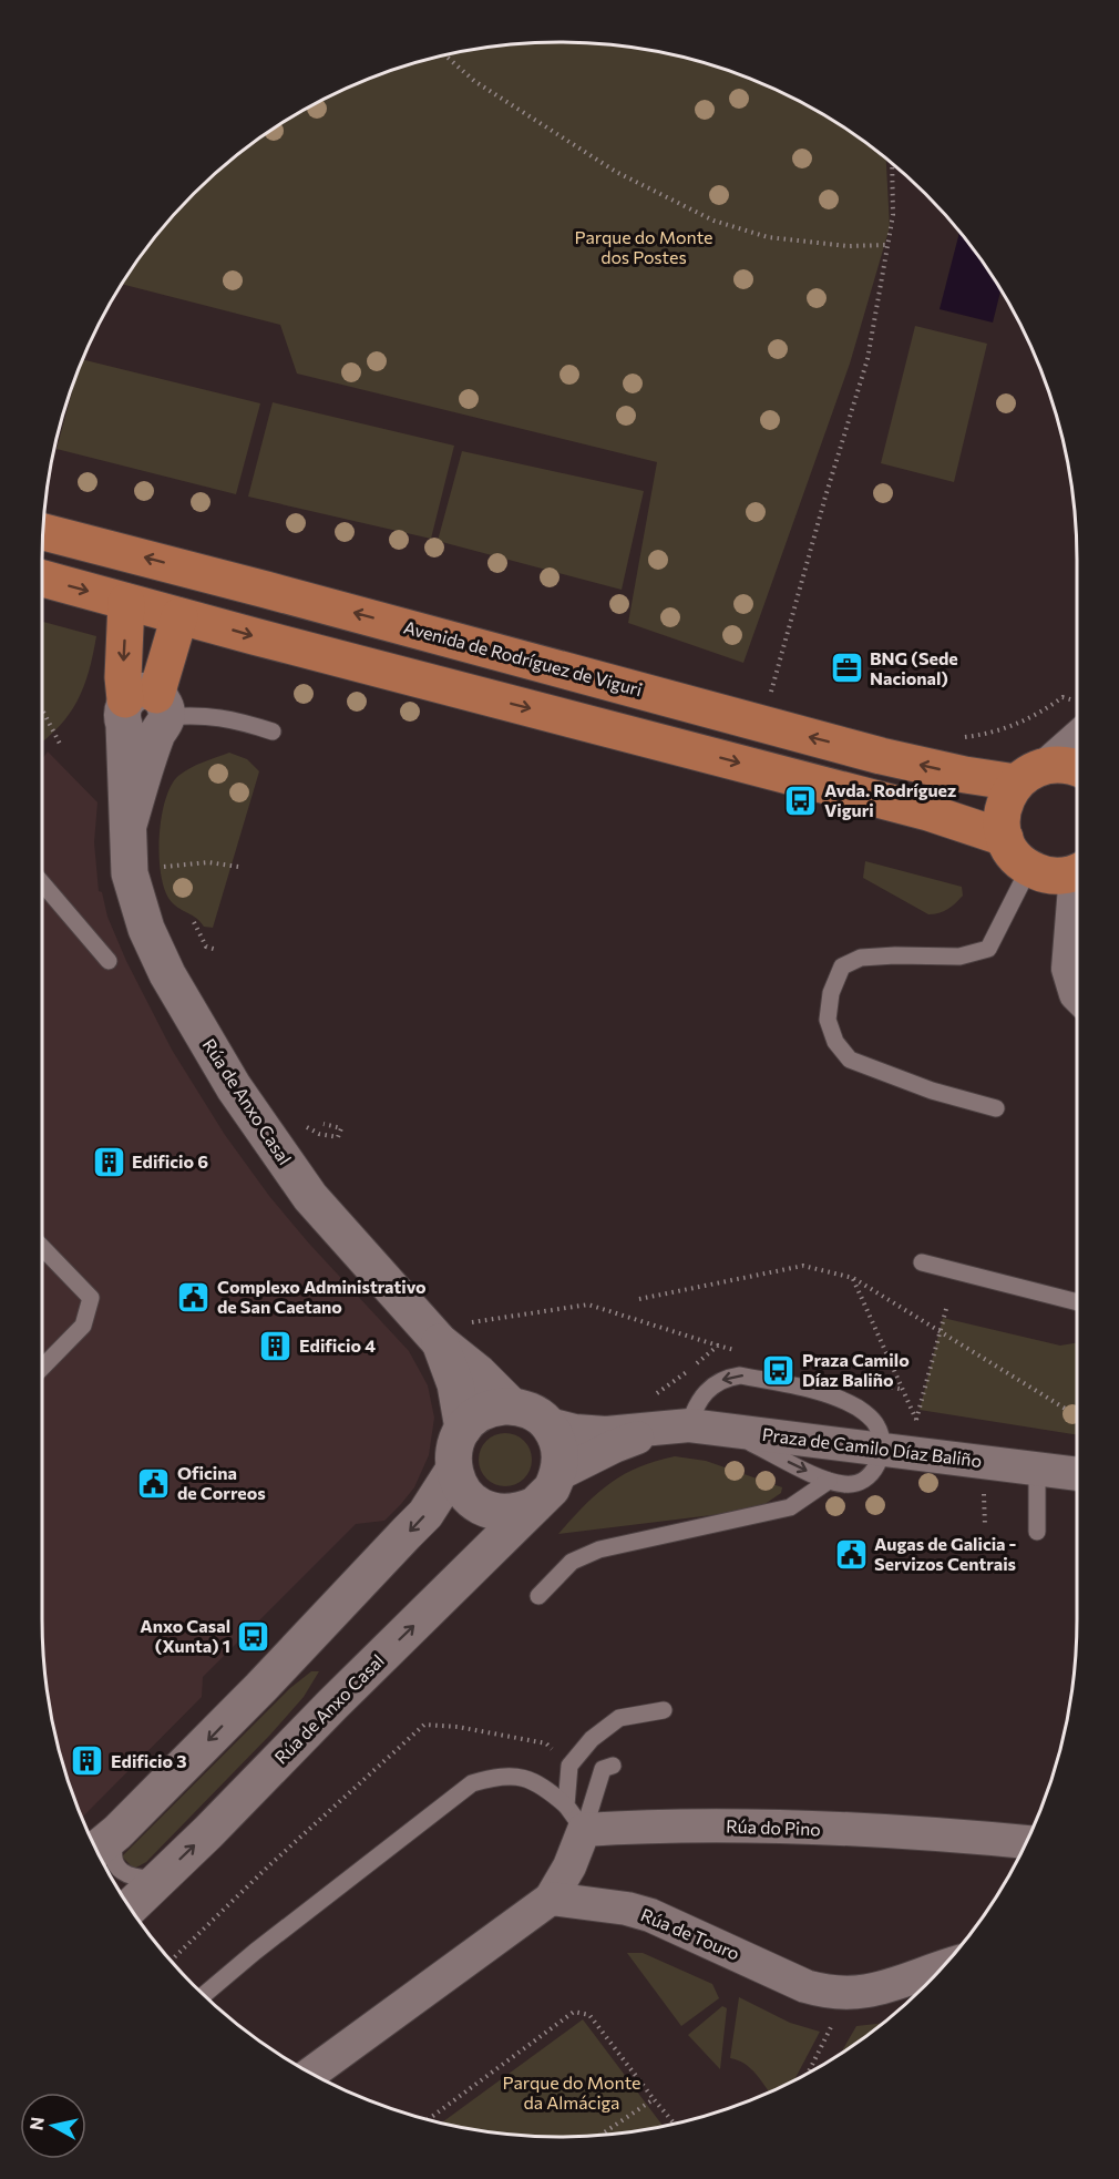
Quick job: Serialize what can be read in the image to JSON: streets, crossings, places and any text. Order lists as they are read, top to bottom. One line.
{"streets":{"main road":["Avenida de Rodríguez de Viguri"],"street":["Rúa de Anxo Casal","Praza de Camilo Díaz Baliño","Rúa do Pino","Rúa de Touro"]},"crossings":[["Rúa de Anxo Casal","Praza de Camilo Díaz Baliño"]],"parks":["Parque do Monte dos Postes","Parque do Monte da Almáciga"],"places":{"office":["BNG (Sede Nacional)"],"bus stop":["Avda. Rodríguez Viguri","Praza Camilo Díaz Baliño","Anxo Casal (Xunta) 1"],"building":["Edificio 6","Edificio 4","Edificio 3"],"public building":["Complexo Administrativo de San Caetano","Oficina de Correos","Augas de Galicia - Servizos Centrais"]},"north":"left"}
